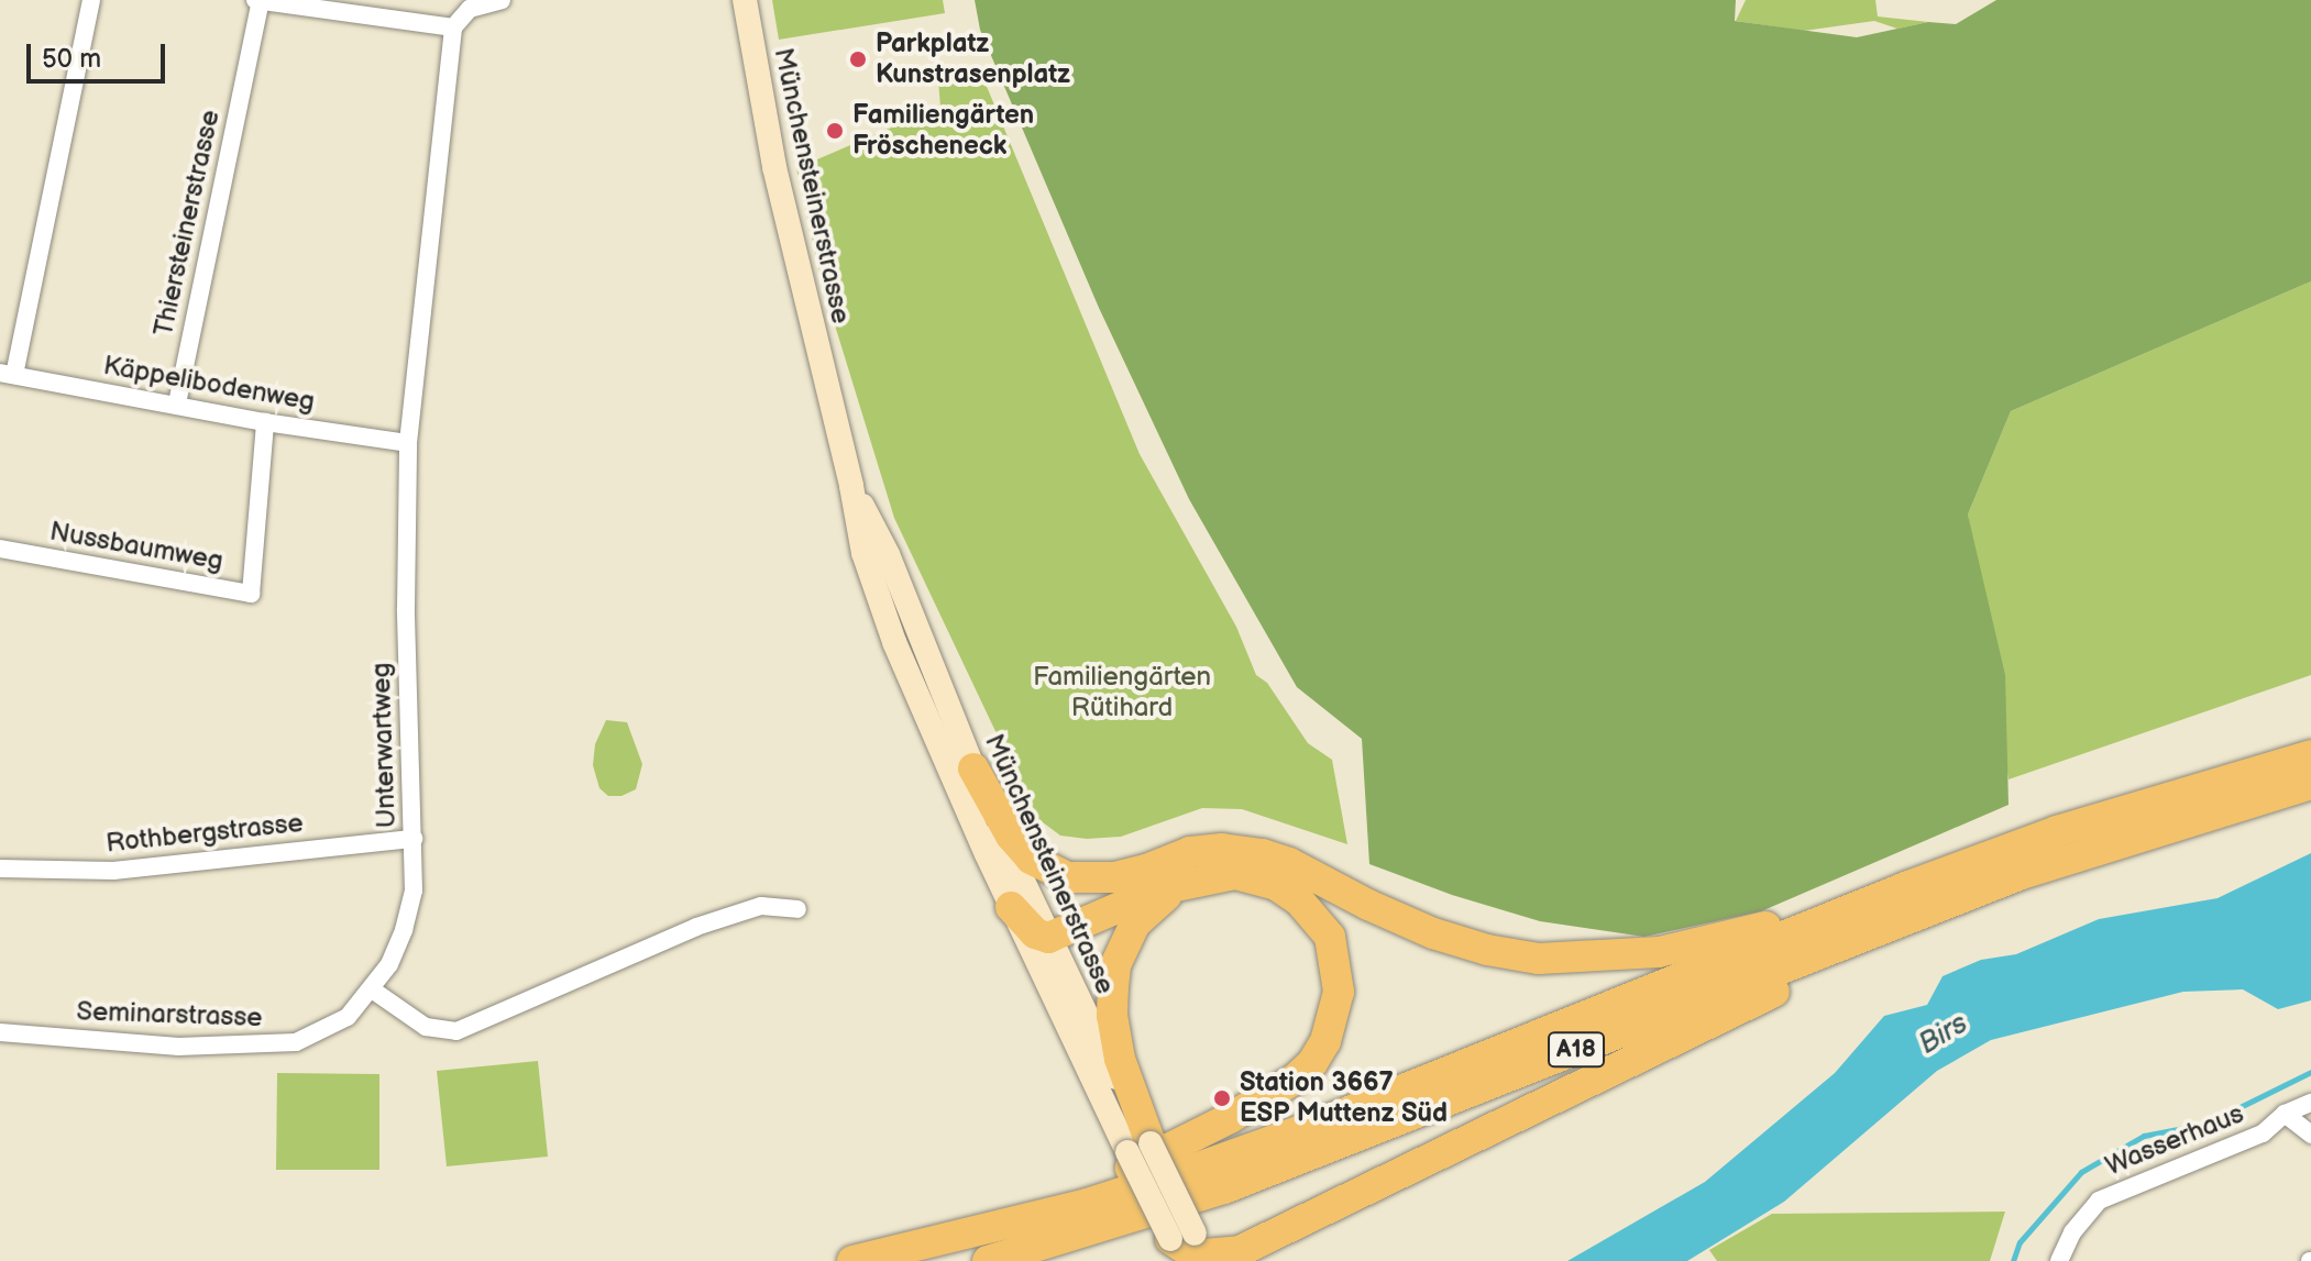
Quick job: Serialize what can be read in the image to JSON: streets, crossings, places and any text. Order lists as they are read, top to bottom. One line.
{"streets":{"highway":["A18"],"main road":["Münchensteinerstrasse"],"street":["Thiersteinerstrasse","Käppelibodenweg","Nussbaumweg","Unterwartweg","Rothbergstrasse","Seminarstrasse","Wasserhaus"]},"crossings":[["Thiersteinerstrasse","Käppelibodenweg"],["Käppelibodenweg","Nussbaumweg"],["Käppelibodenweg","Unterwartweg"],["Unterwartweg","Rothbergstrasse"],["Unterwartweg","Seminarstrasse"]],"water":["Birs"],"parks":["Familiengärten Rütihard"],"places":["Parkplatz Kunstrasenplatz","Familiengärten Fröscheneck","Station 3667 ESP Muttenz Süd"],"scale_bar":"50 m"}
